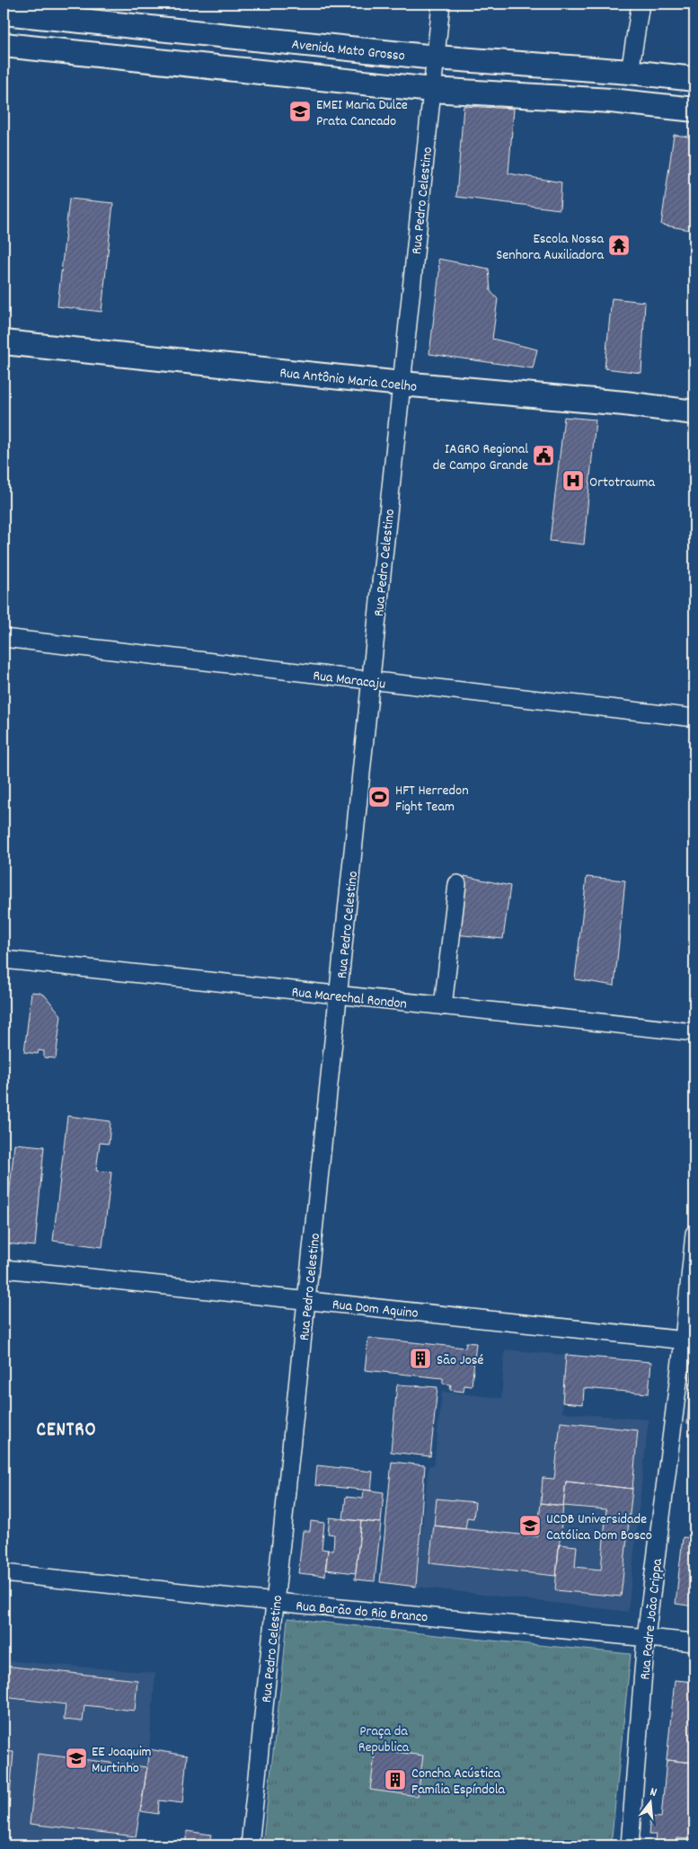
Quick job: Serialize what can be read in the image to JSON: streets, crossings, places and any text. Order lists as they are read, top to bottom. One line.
{"streets":{"main road":["Avenida Mato Grosso","Rua Antônio Maria Coelho"],"street":["Rua Pedro Celestino","Rua Maracaju","Rua Marechal Rondon","Rua Dom Aquino","Rua Barão do Rio Branco","Rua Padre João Crippa"]},"crossings":[["Avenida Mato Grosso","Rua Pedro Celestino"],["Rua Pedro Celestino","Rua Antônio Maria Coelho"],["Rua Pedro Celestino","Rua Maracaju"],["Rua Pedro Celestino","Rua Marechal Rondon"],["Rua Pedro Celestino","Rua Dom Aquino"],["Rua Pedro Celestino","Rua Barão do Rio Branco"],["Rua Dom Aquino","Rua Padre João Crippa"],["Rua Barão do Rio Branco","Rua Padre João Crippa"]],"districts":["CENTRO"],"parks":["Praça da Republica"],"places":{"school or university":["EMEI Maria Dulce Prata Cancado","UCDB Universidade Católica Dom Bosco","EE Joaquim Murtinho"],"temple":["Escola Nossa Senhora Auxiliadora"],"public building":["IAGRO Regional de Campo Grande"],"hospital":["Ortotrauma"],"sports":["HFT Herredon Fight Team"],"building":["São José","Concha Acústica Família Espíndola"]},"north":"top"}
